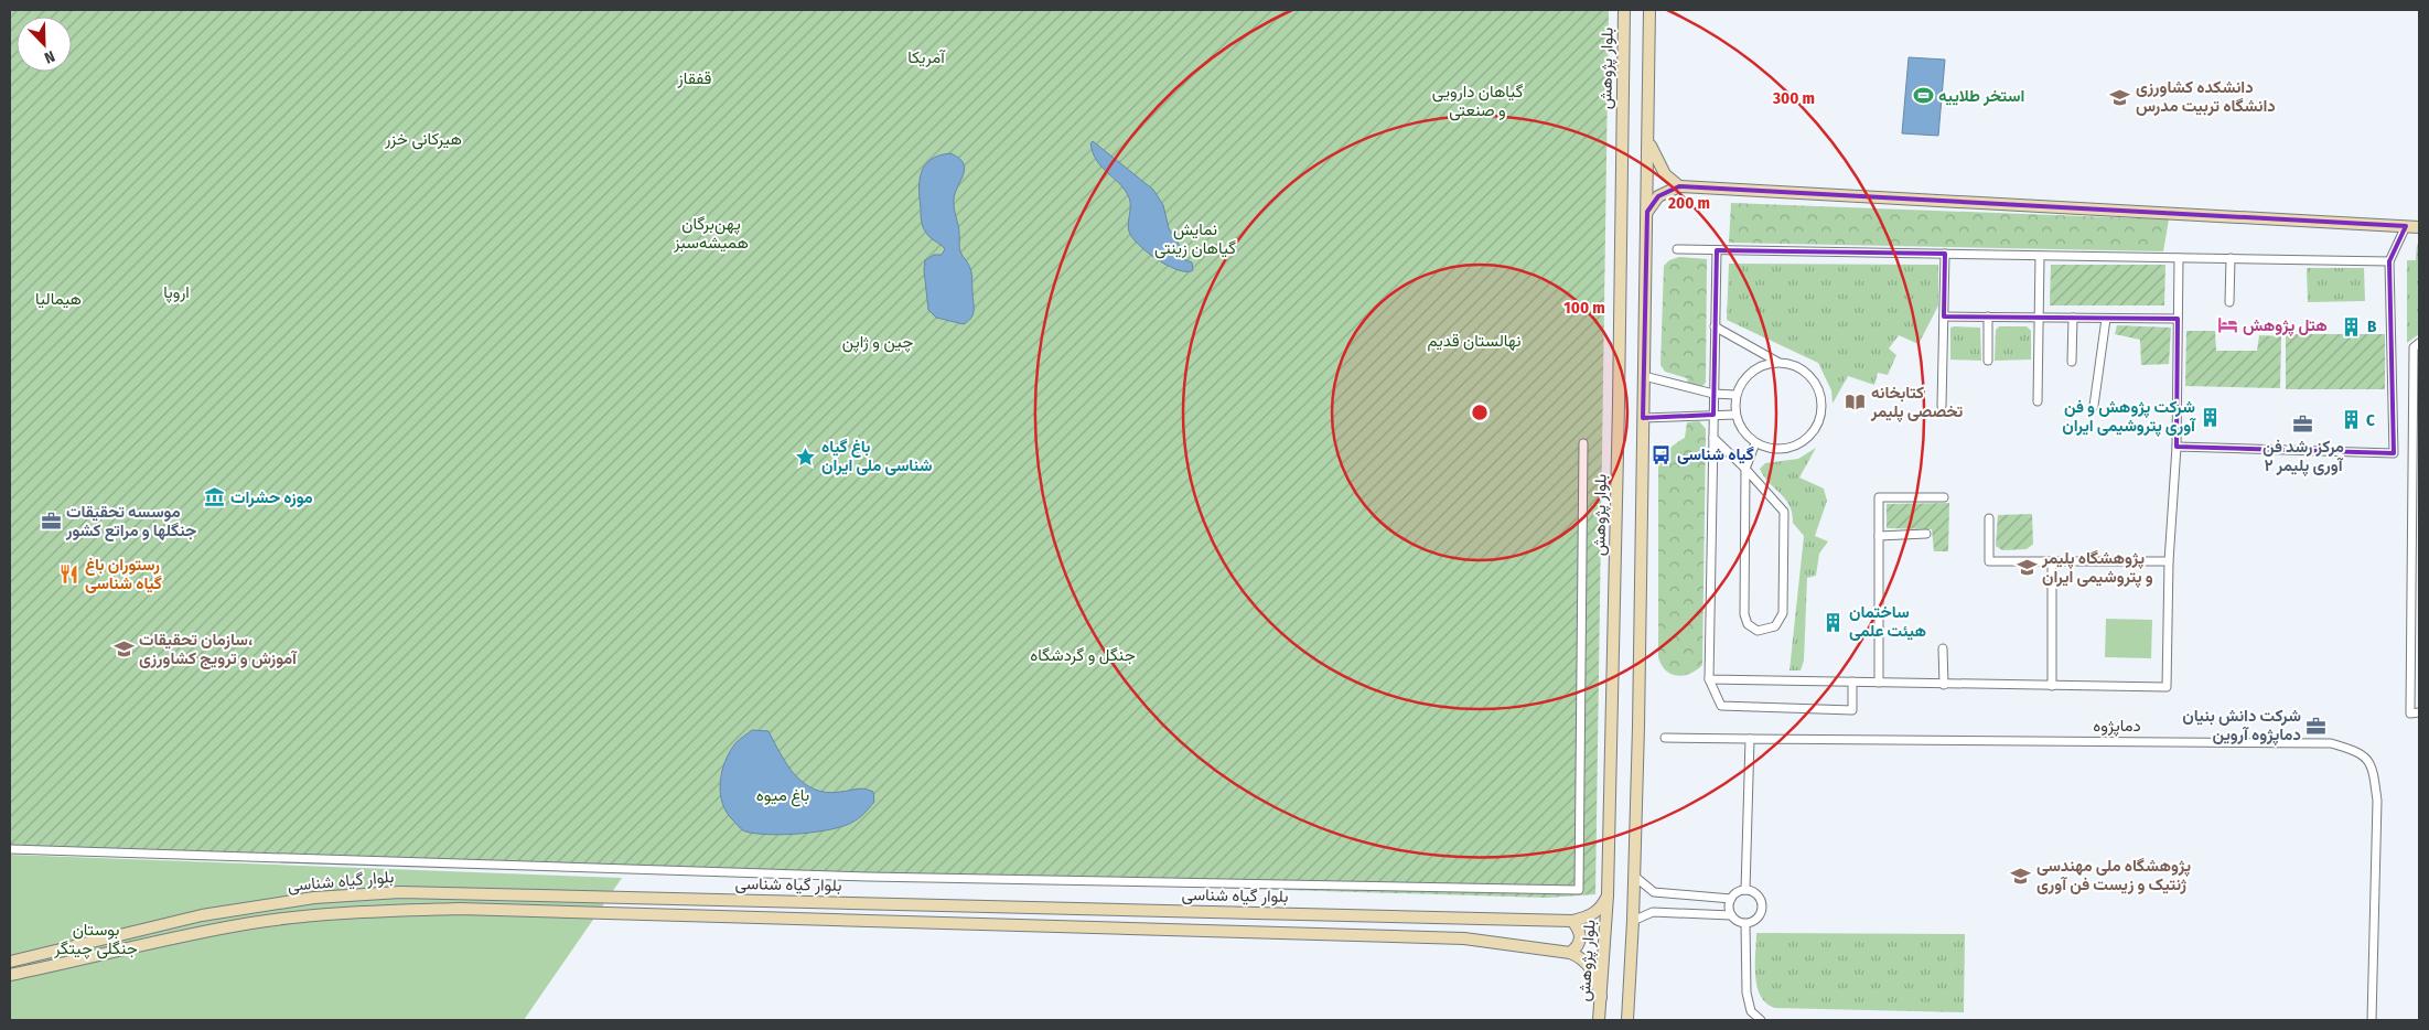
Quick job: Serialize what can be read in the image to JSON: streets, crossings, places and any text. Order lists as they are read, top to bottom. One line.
{"streets":{"street":["بلوار پژوهش","دماپژوه","بلوار گیاه شناسی"]},"parks":["آمریکا","قفقاز","گیاهان دارویی و صنعتی","هیرکانی خزر","پهن‌برگان همیشه‌سبز","نمایش گیاهان زینتی","اروپا","هیمالیا","نهالستان قدیم","چین و ژاپن","جنگل و گردشگاه","باغ میوه","بوستان جنگلی چیتگر"],"places":{"sports":["استخر طلاییه"],"school or university":["دانشکده کشاورزی دانشگاه تربیت مدرس","پژوهشگاه پلیمر و پتروشیمی ایران","سازمان تحقیقات، آموزش و ترویج کشاورزی","پژوهشگاه ملی مهندسی ژنتیک و زیست فن آوری"],"hotel":["هتل پژوهش"],"building":["B","شرکت پژوهش و فن آوری پتروشیمی ایران","C","ساختمان هیئت علمی"],"library":["کتابخانه تخصصی پلیمر"],"office":["مرکز رشد فن آوری پلیمر ۲","موسسه تحقیقات جنگلها و مراتع کشور","شرکت دانش بنیان دماپژوه آروین"],"bus stop":["گیاه شناسی"],"place":["باغ گیاه‌ شناسی ملی ایران"],"museum":["موزه حشرات"],"restaurant":["رستوران باغ گیاه شناسی"]},"north":"bottom right","rings":["300 m","200 m","100 m"]}
